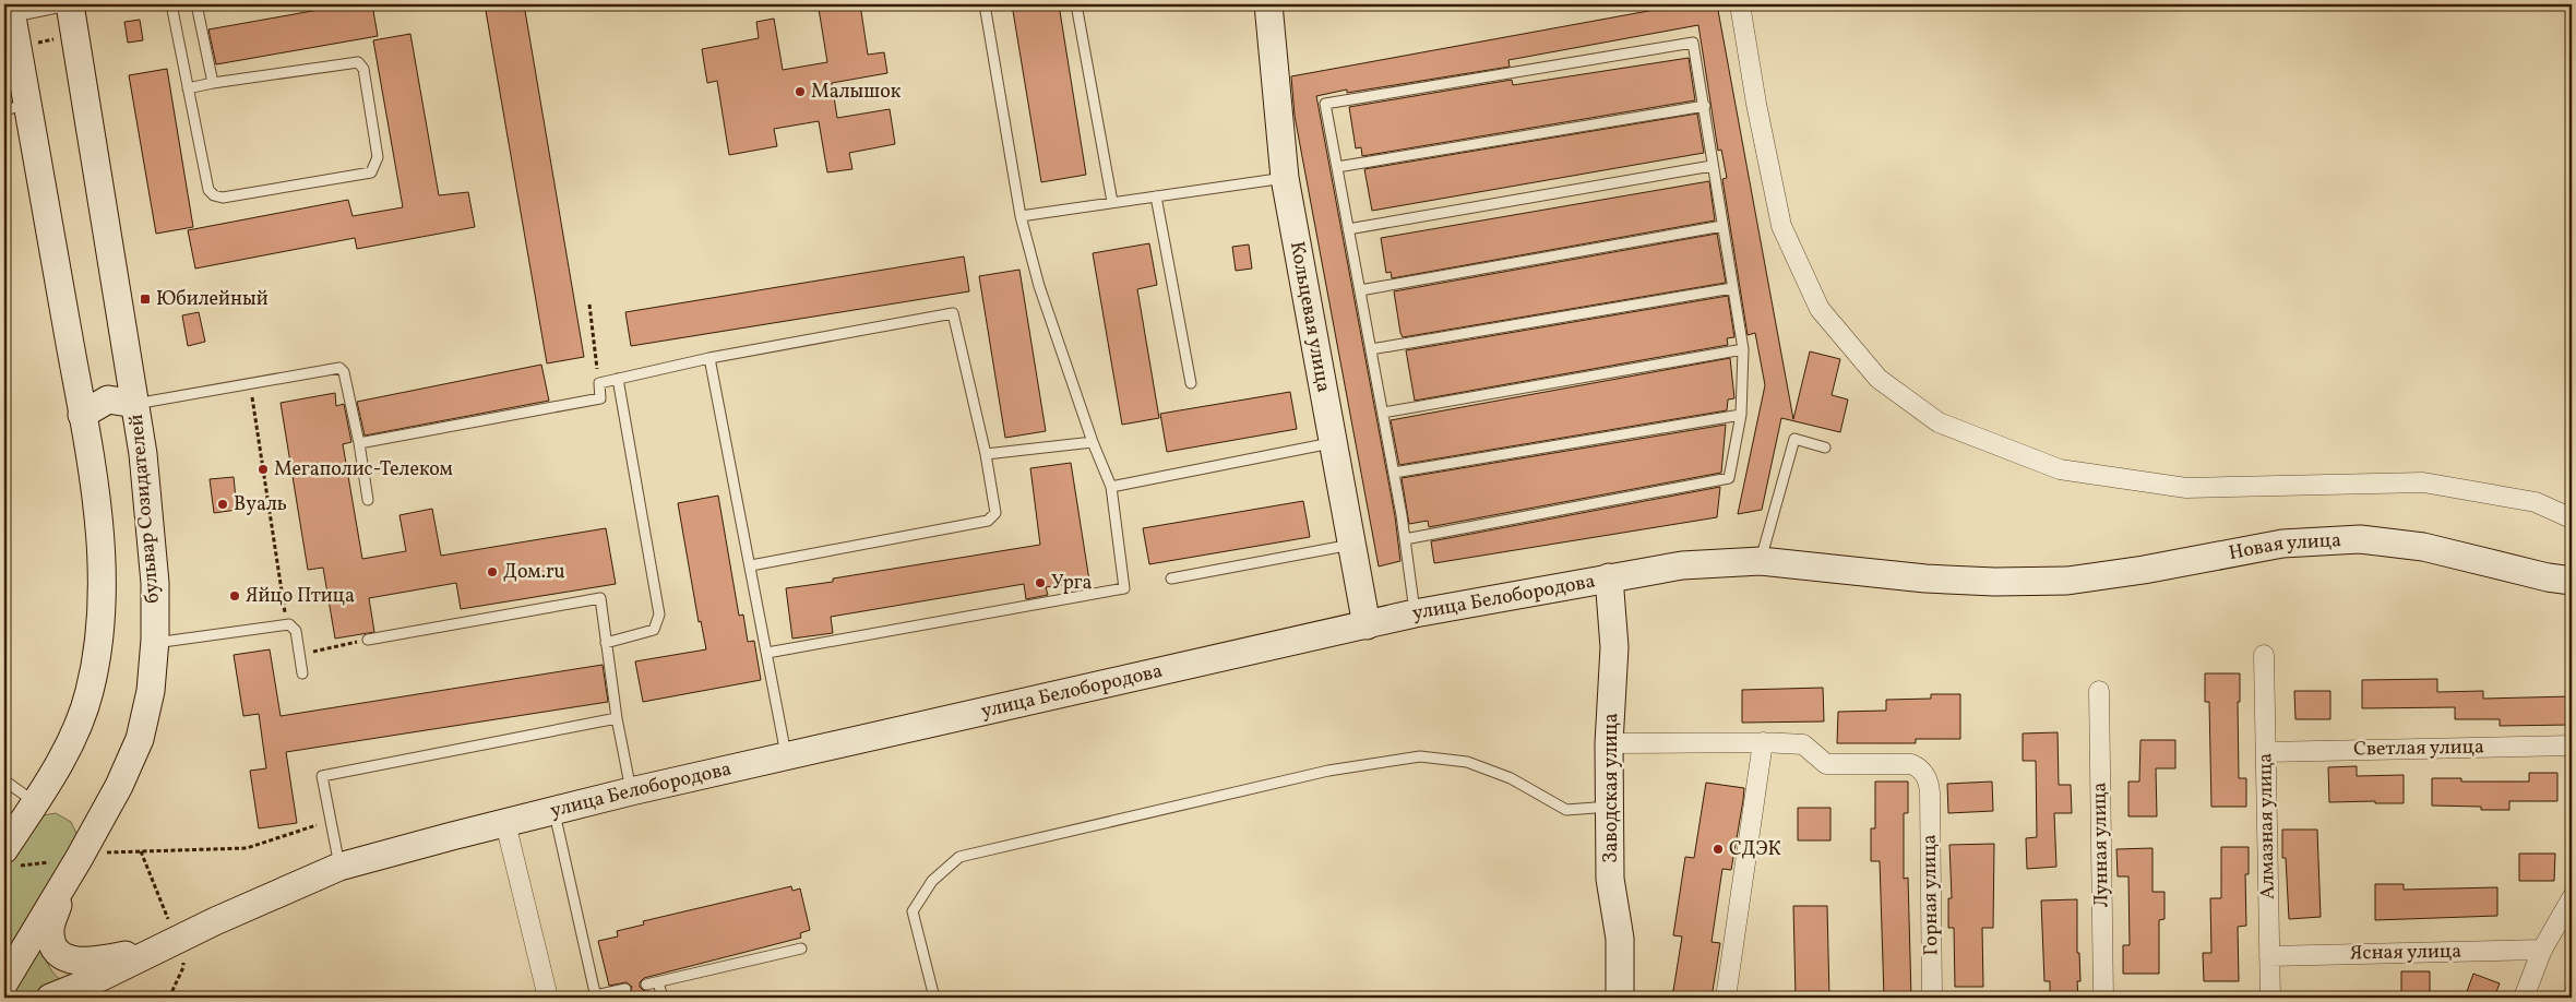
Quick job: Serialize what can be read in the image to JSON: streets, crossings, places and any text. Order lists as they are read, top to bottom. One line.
{"streets":{"main road":["Кольцевая улица","бульвар Созидателей","Новая улица","улица Белобородова","Заводская улица"],"street":["Светлая улица","Алмазная улица","Лунная улица","Горная улица","Ясная улица"]},"crossings":[["Кольцевая улица","улица Белобородова"],["бульвар Созидателей","улица Белобородова"],["Новая улица","улица Белобородова"],["улица Белобородова","Заводская улица"],["Светлая улица","Алмазная улица"],["Алмазная улица","Ясная улица"]],"places":{"other":["Малышок","Мегаполис-Телеком","Вуаль","Дом.ru","Урга","Яйцо Птица","СДЭК"],"transit":["Юбилейный"]}}
